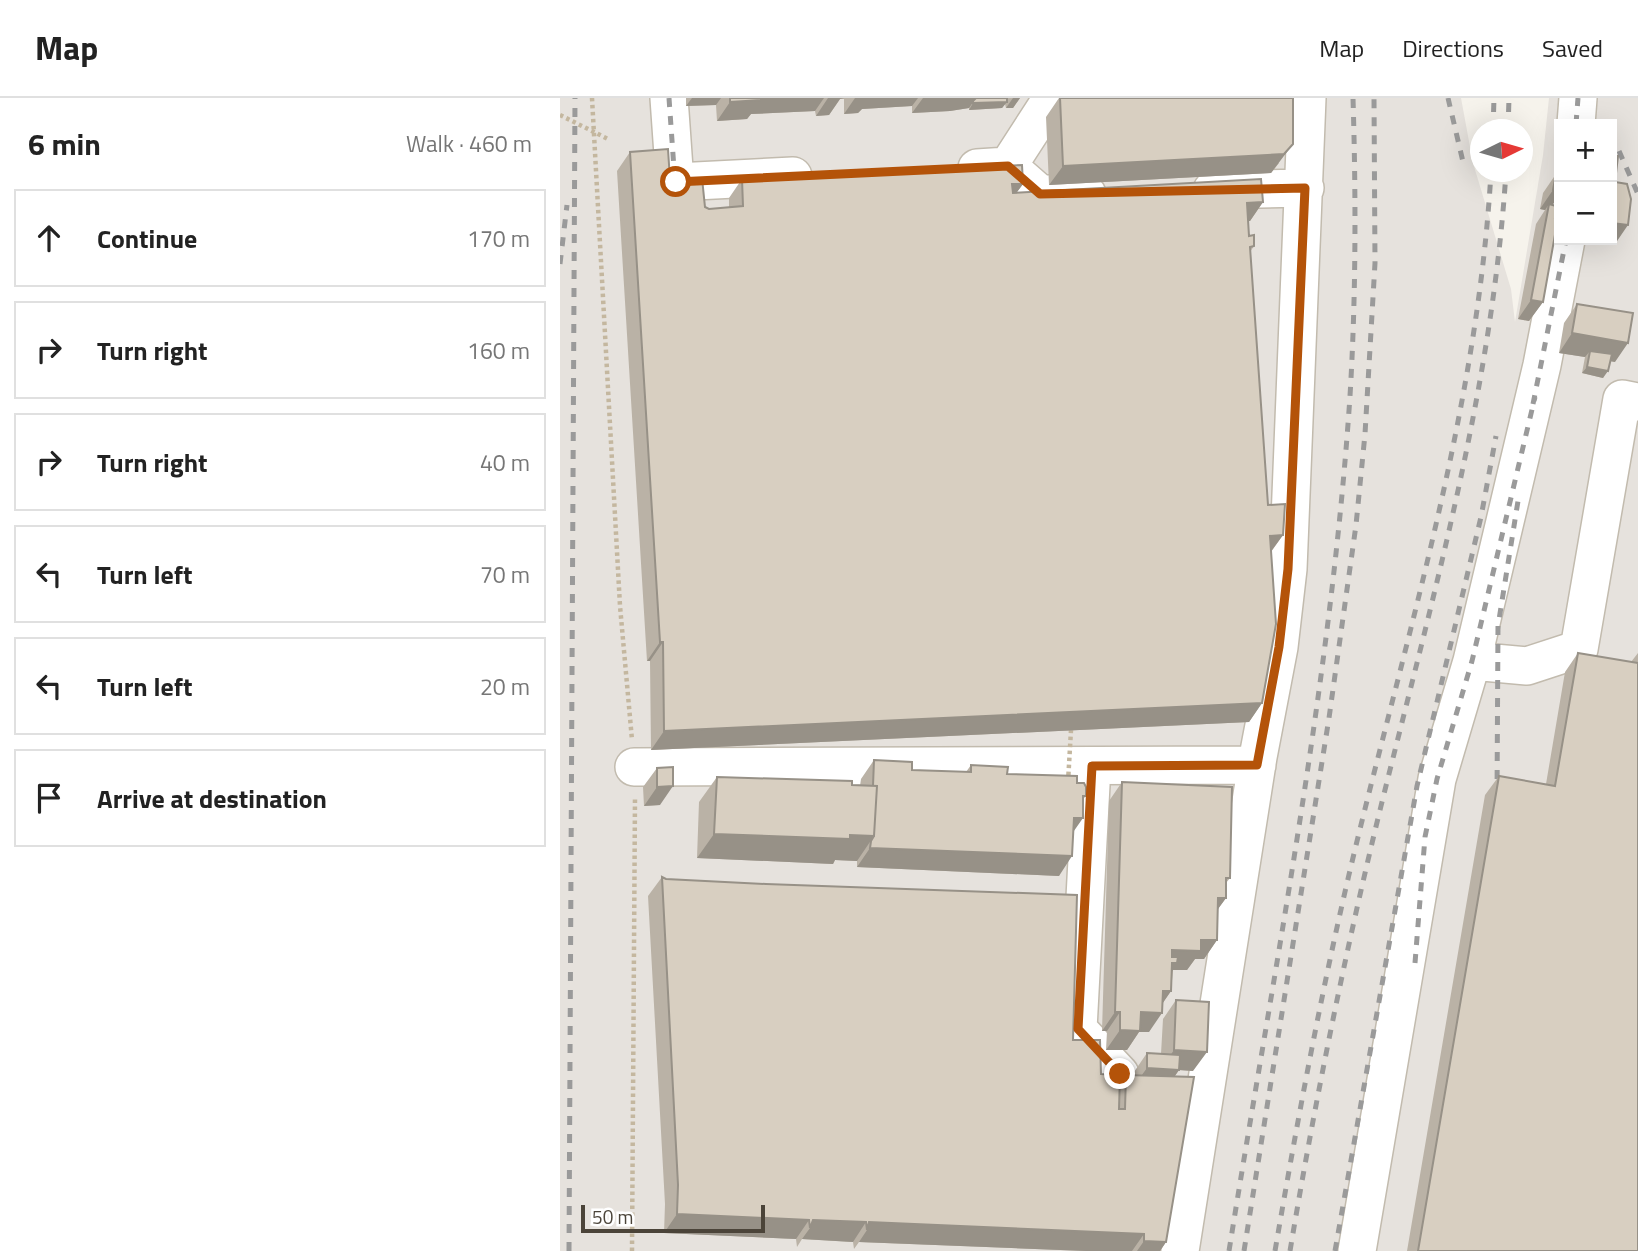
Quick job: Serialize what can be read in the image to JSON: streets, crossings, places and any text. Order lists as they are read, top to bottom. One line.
{"scale_bar":"50 m","north":"right","page":{"header":"Map","nav":["Map","Directions","Saved"],"heading":["6 min","Walk · 460 m"],"map_buttons":["+","−"],"list":[["Continue","170 m"],["Turn right","160 m"],["Turn right","40 m"],["Turn left","70 m"],["Turn left","20 m"],"Arrive at destination"],"scale":"50 m"}}
